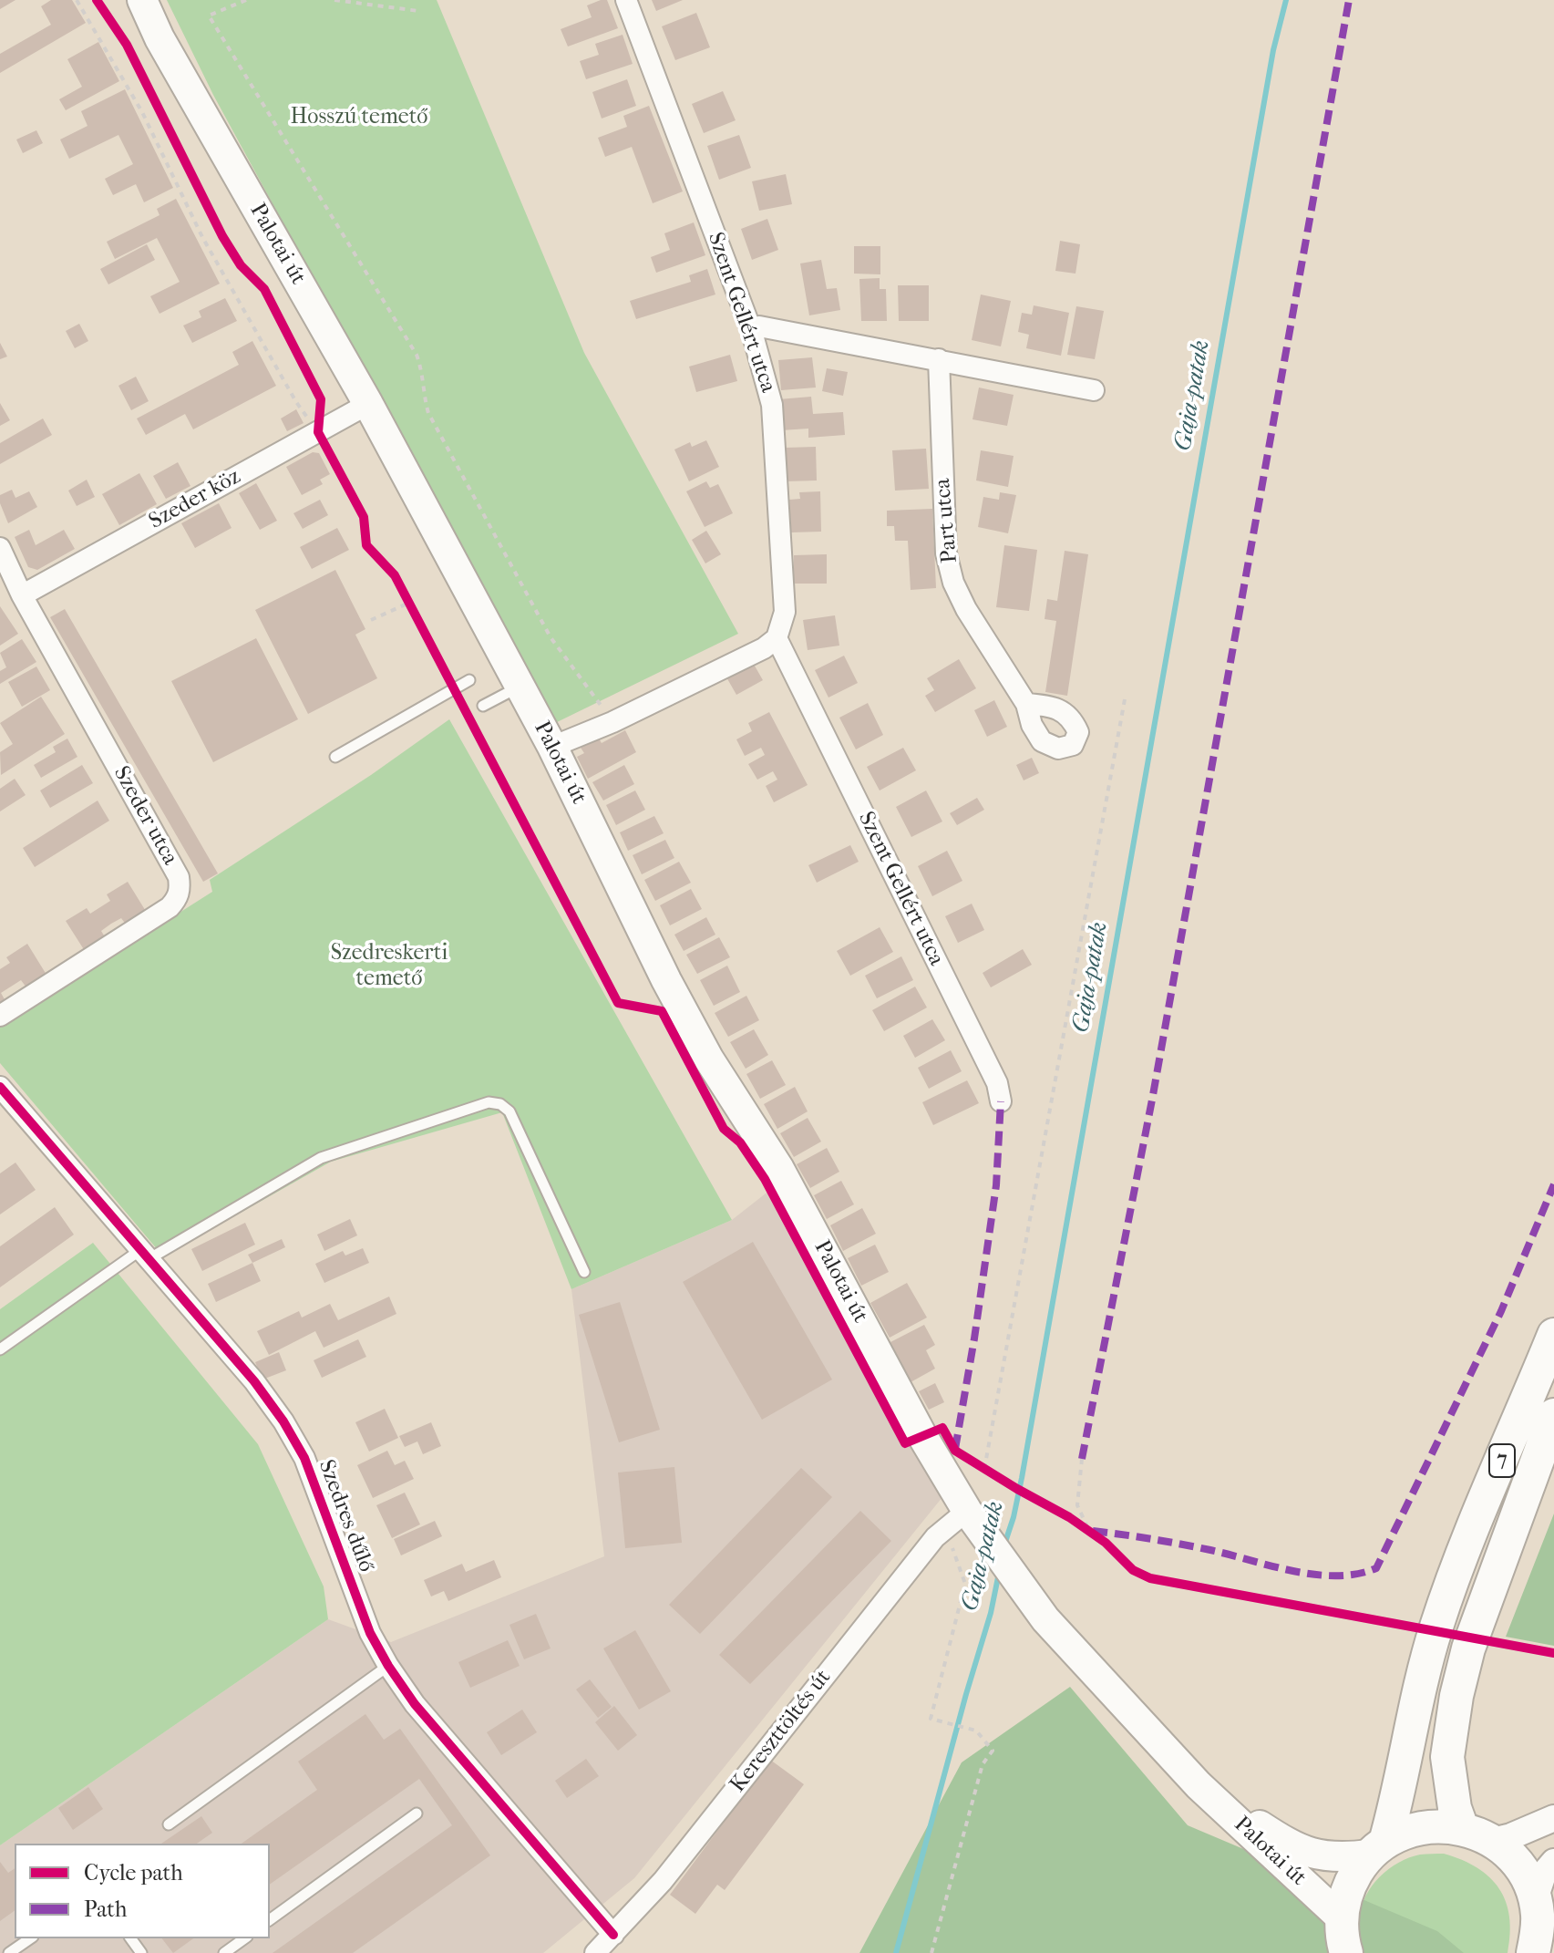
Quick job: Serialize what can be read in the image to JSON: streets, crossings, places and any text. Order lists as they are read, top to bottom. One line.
{"streets":{"main road":["Palotai út","7"],"street":["Szent Gellért utca","Szeder köz","Part utca","Szeder utca","Szedres dűlő","Kereszttöltés út"]},"crossings":[["Palotai út","Szeder köz"],["Palotai út","7"],["Palotai út","Kereszttöltés út"],["Szeder köz","Szeder utca"],["Szedres dűlő","Kereszttöltés út"]],"water":["Gaja-patak"],"parks":["Hosszú temető","Szedreskerti temető"],"legend":["Cycle path","Path"]}
